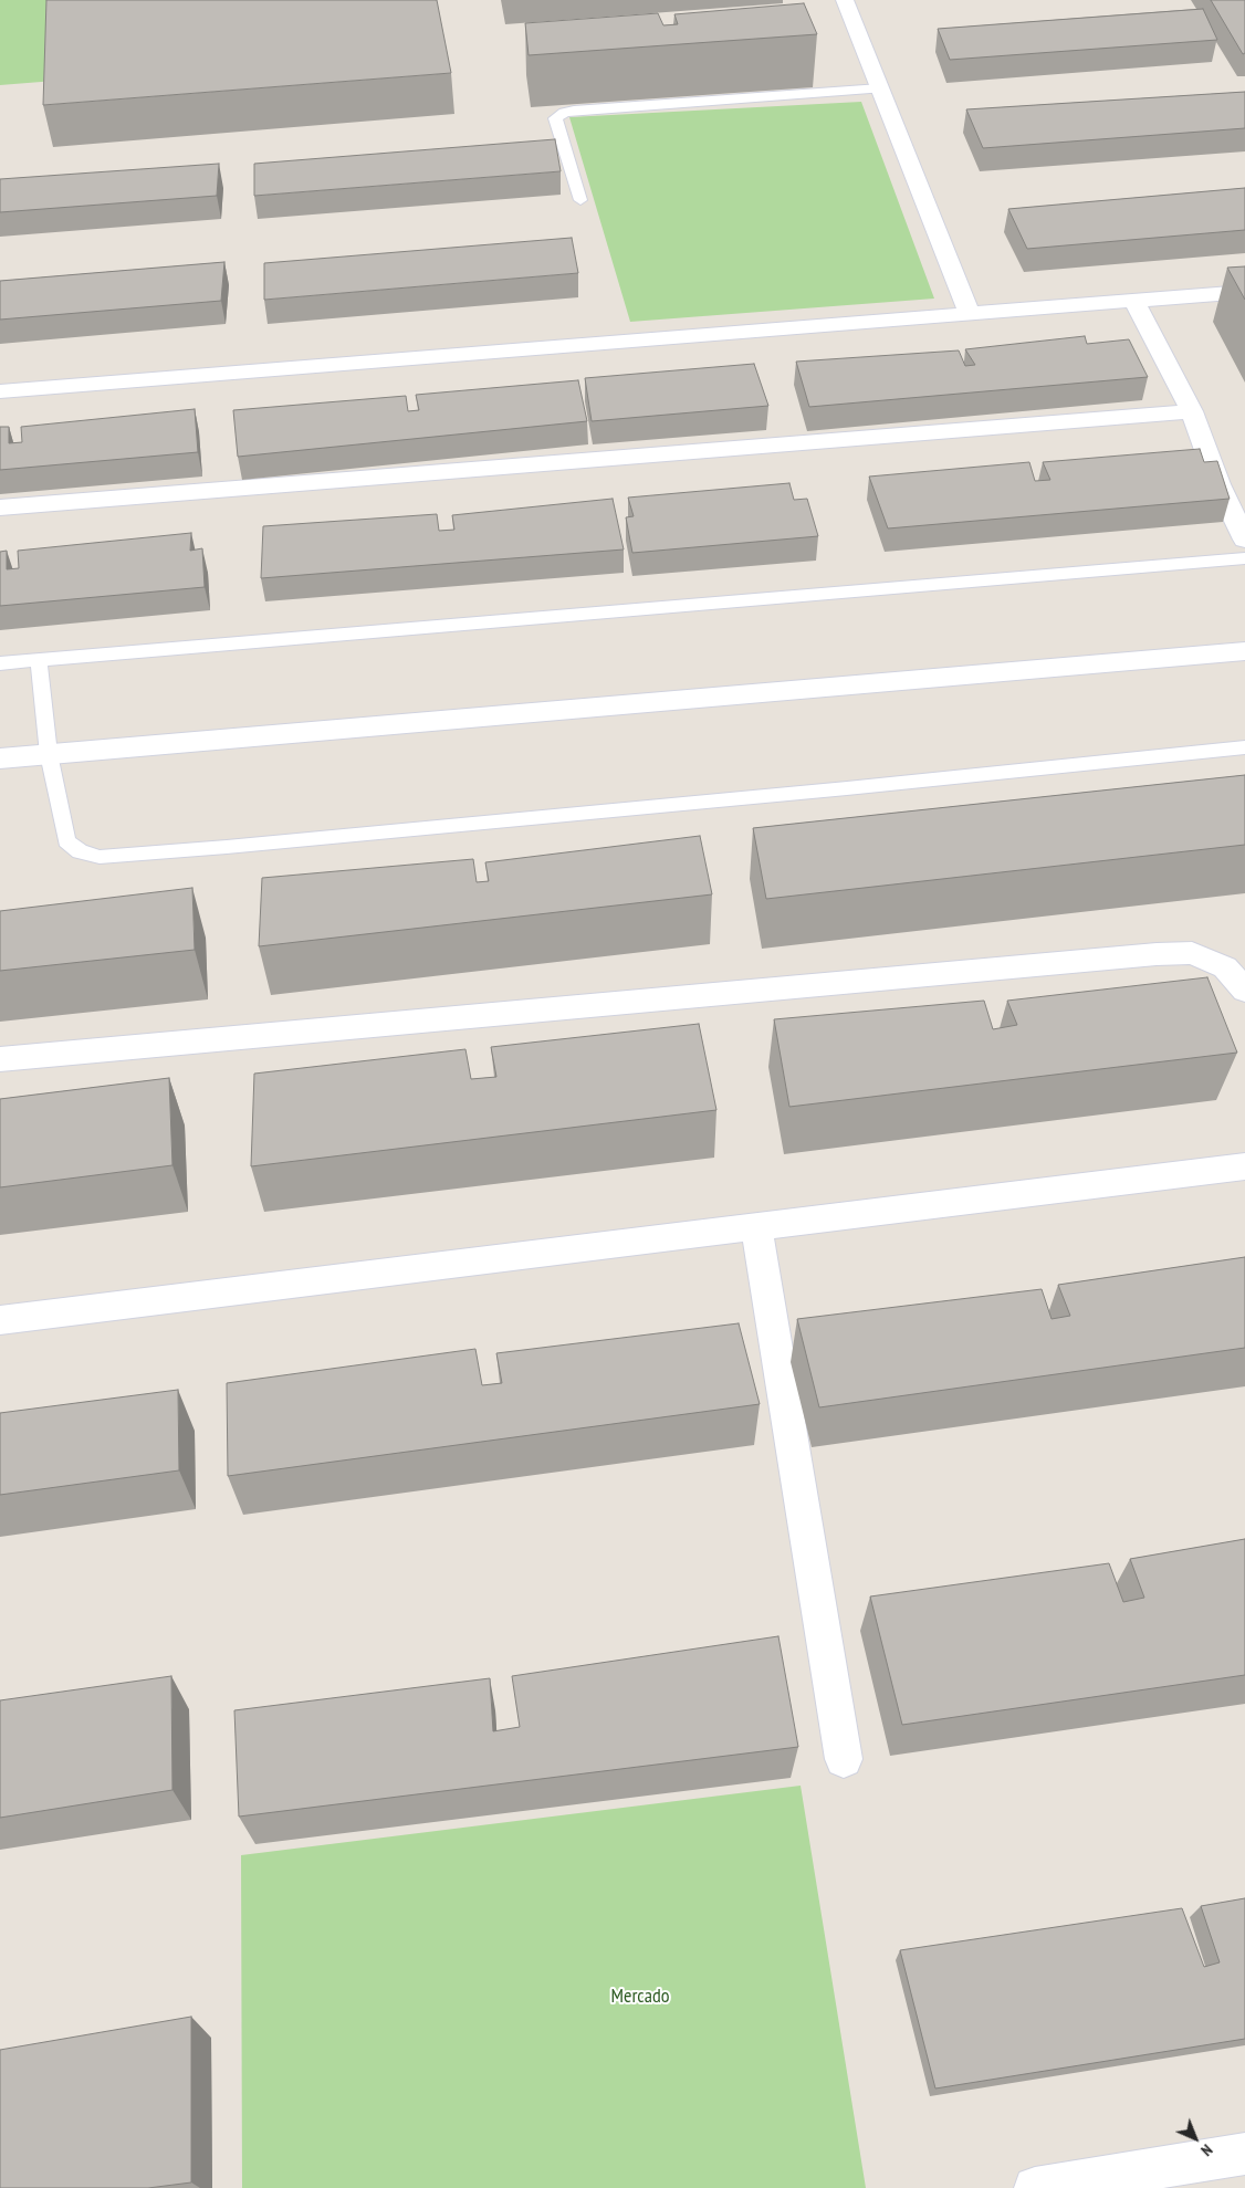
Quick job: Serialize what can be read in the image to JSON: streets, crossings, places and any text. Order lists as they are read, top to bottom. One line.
{"parks":["Mercado"],"north":"bottom right"}
